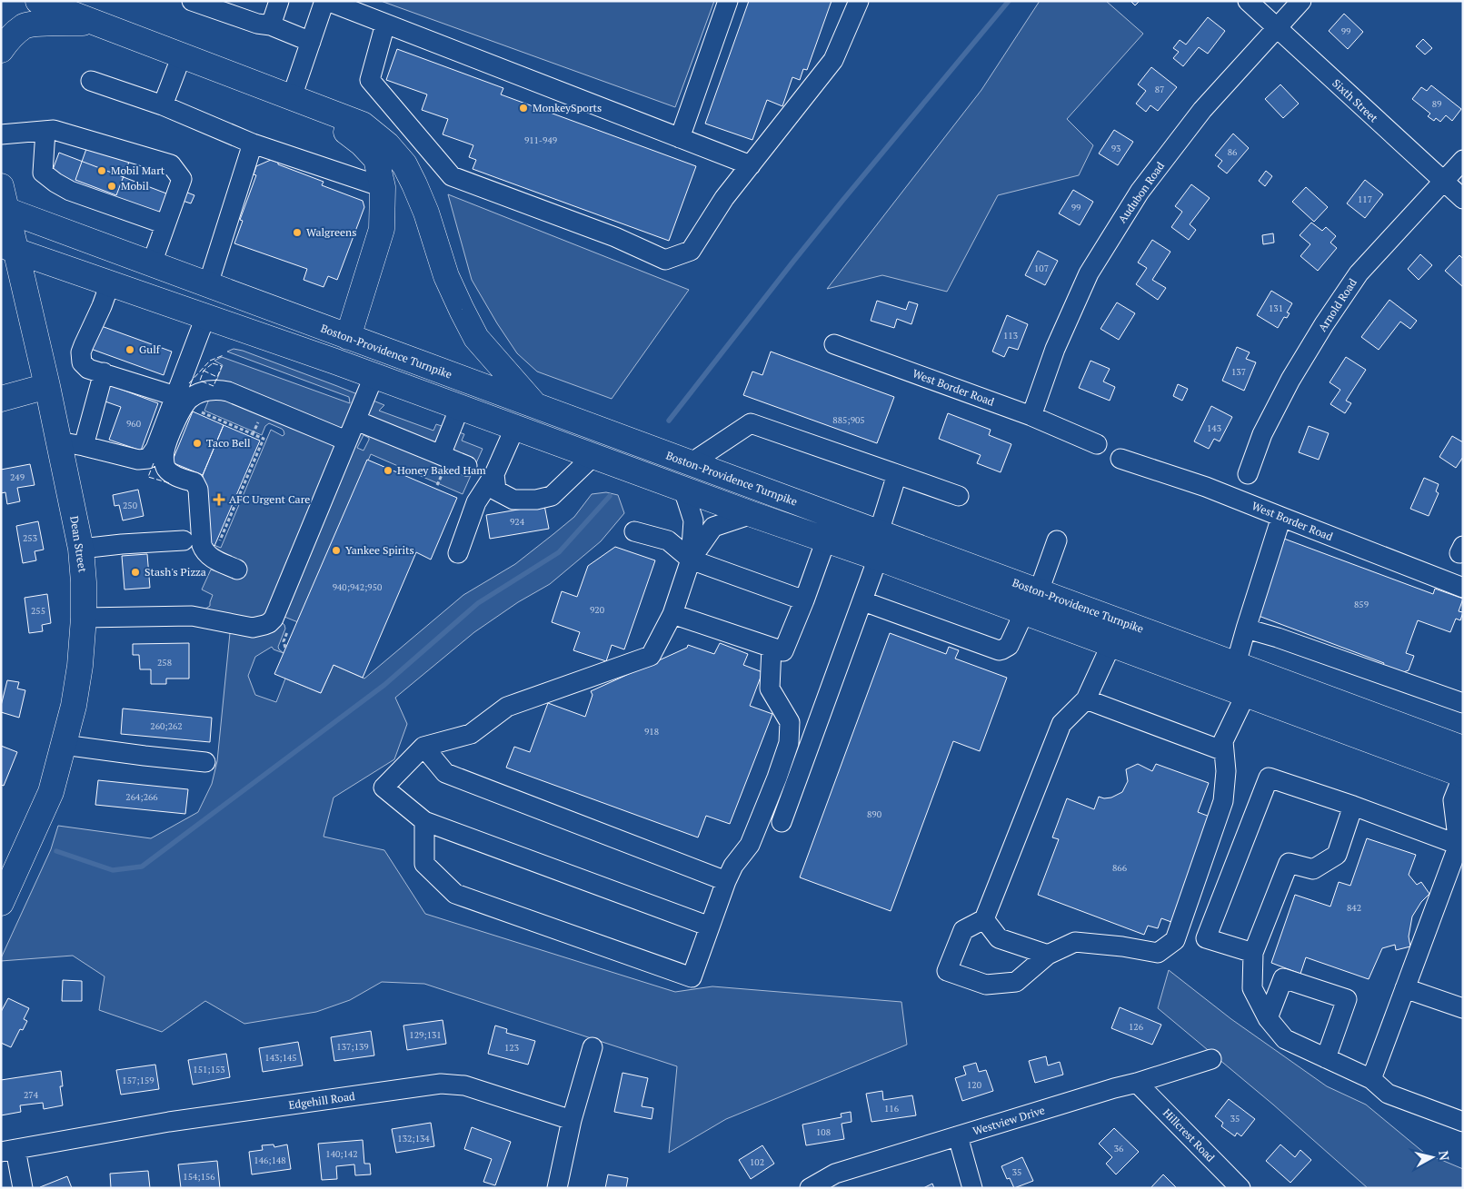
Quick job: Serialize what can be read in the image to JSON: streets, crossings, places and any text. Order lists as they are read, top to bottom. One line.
{"streets":{"main road":["Boston-Providence Turnpike","Dean Street"],"street":["Sixth Street","Audubon Road","Arnold Road","West Border Road","Edgehill Road","Westview Drive","Hillcrest Road"]},"crossings":[["Sixth Street","Audubon Road"],["Sixth Street","Arnold Road"],["Audubon Road","West Border Road"],["Boston-Providence Turnpike","Dean Street"],["Westview Drive","Hillcrest Road"]],"places":{"other":["MonkeySports","Mobil Mart","Mobil","Walgreens","Gulf","Taco Bell","Honey Baked Ham","Yankee Spirits","Stash's Pizza"],"health":["AFC Urgent Care"]},"house_numbers":["99","87","89","911-949","93","86","117","99","107","131","113","137","885;905","960","143","249","250","924","253","940;942;950","859","920","255","258","260;262","918","264;266","890","866","842","126","129;131","137;139","123","143;145","151;153","157;159","120","274","116","35","108","132;134","36","140;142","146;148","102","35","154;156"],"north":"right"}
